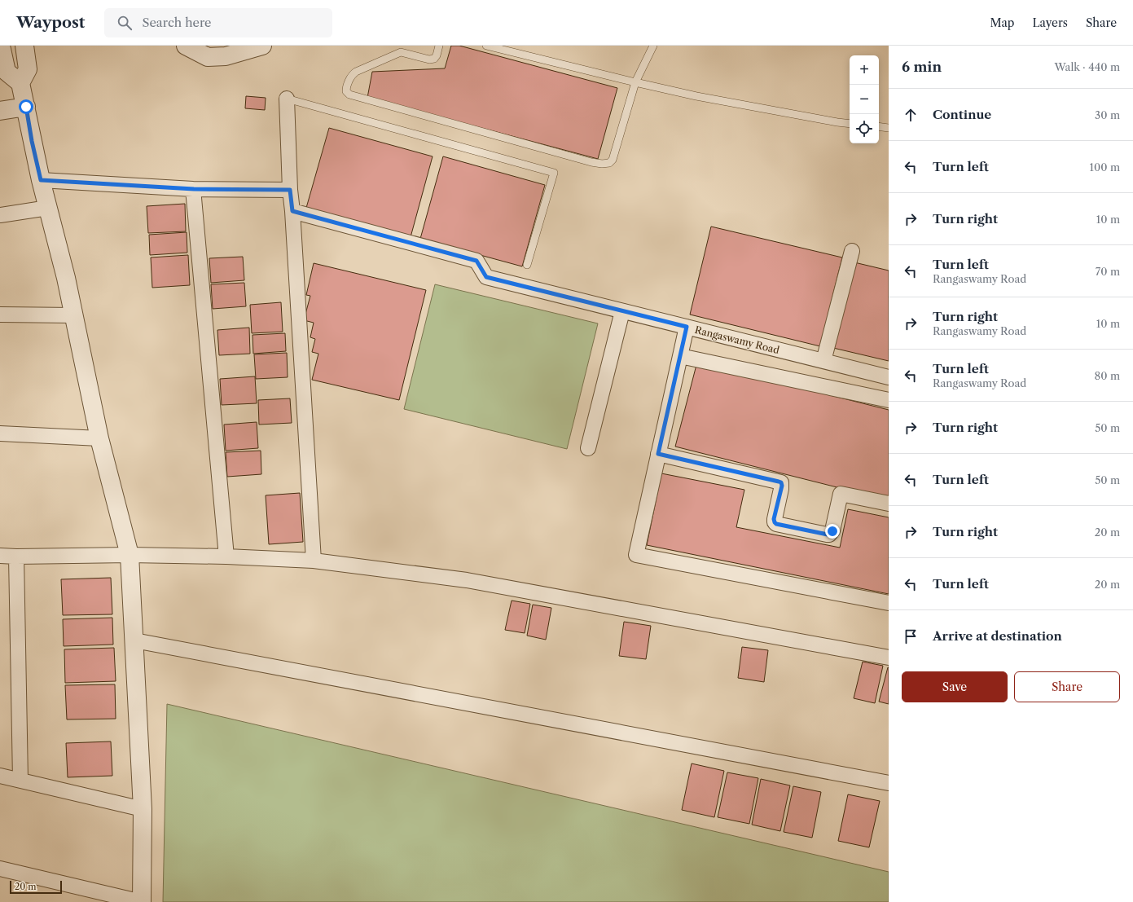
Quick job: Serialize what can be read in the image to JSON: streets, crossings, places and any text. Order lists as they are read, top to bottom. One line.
{"streets":{"street":["Rangaswamy Road"]},"scale_bar":"20 m","page":{"header":"Waypost","search":"Search here","nav":["Map","Layers","Share"],"heading":["6 min","Walk · 440 m"],"map_buttons":["+","−"],"list":[["Continue","30 m"],["Turn left","100 m"],["Turn right","10 m"],["Turn left","Rangaswamy Road","70 m"],["Turn right","Rangaswamy Road","10 m"],["Turn left","Rangaswamy Road","80 m"],["Turn right","50 m"],["Turn left","50 m"],["Turn right","20 m"],["Turn left","20 m"],"Arrive at destination"],"buttons":["Save","Share"],"scale":"20 m"}}
